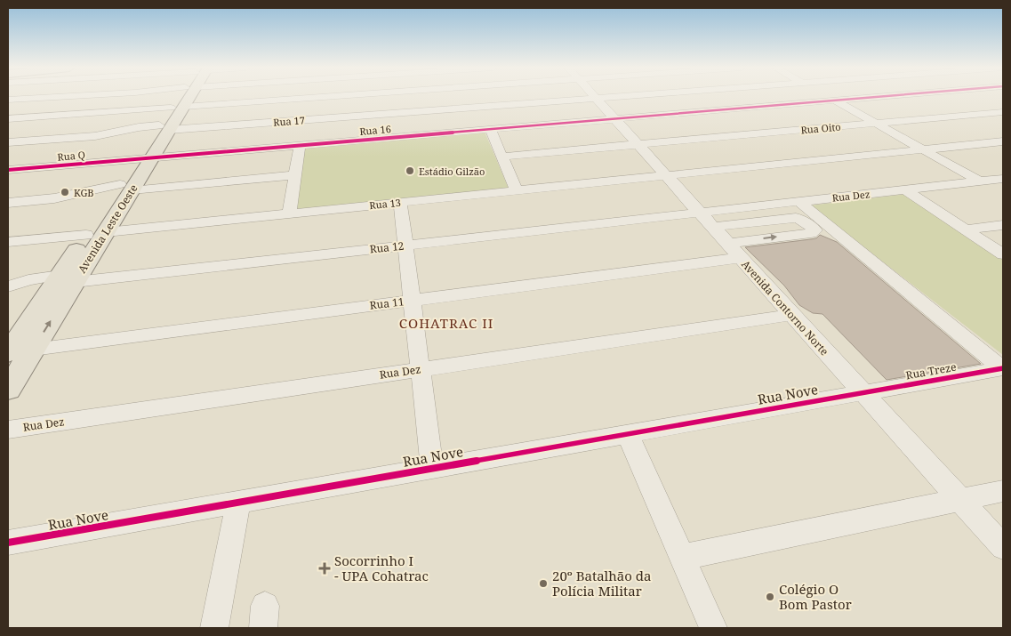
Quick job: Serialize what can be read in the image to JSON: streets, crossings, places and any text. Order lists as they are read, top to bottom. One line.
{"streets":{"main road":["Avenida Leste Oeste"],"street":["Rua 17","Rua Oito","Rua 16","Rua Q","Rua Dez","Rua 13","Rua 12","Rua 11","Avenida Contorno Norte","Rua Treze","Rua Nove"]},"crossings":[["Rua 17","Rua 16"],["Rua 17","Avenida Leste Oeste"],["Rua Oito","Avenida Contorno Norte"],["Rua 16","Rua Q"],["Rua 16","Avenida Leste Oeste"],["Rua 16","Avenida Contorno Norte"],["Rua Q","Avenida Leste Oeste"],["Rua Dez","Rua 12"],["Rua Dez","Avenida Contorno Norte"],["Rua 13","Avenida Leste Oeste"],["Rua 13","Avenida Contorno Norte"],["Avenida Leste Oeste","Rua 12"],["Avenida Leste Oeste","Rua 11"],["Rua 12","Avenida Contorno Norte"],["Rua 11","Avenida Contorno Norte"],["Avenida Contorno Norte","Rua Treze"],["Avenida Contorno Norte","Rua Nove"],["Rua Treze","Rua Nove"]],"districts":["COHATRAC II"],"places":{"other":["Estádio Gilzão","KGB","20º Batalhão da Polícia Militar","Colégio O Bom Pastor"],"health":["Socorrinho I - UPA Cohatrac"]}}
